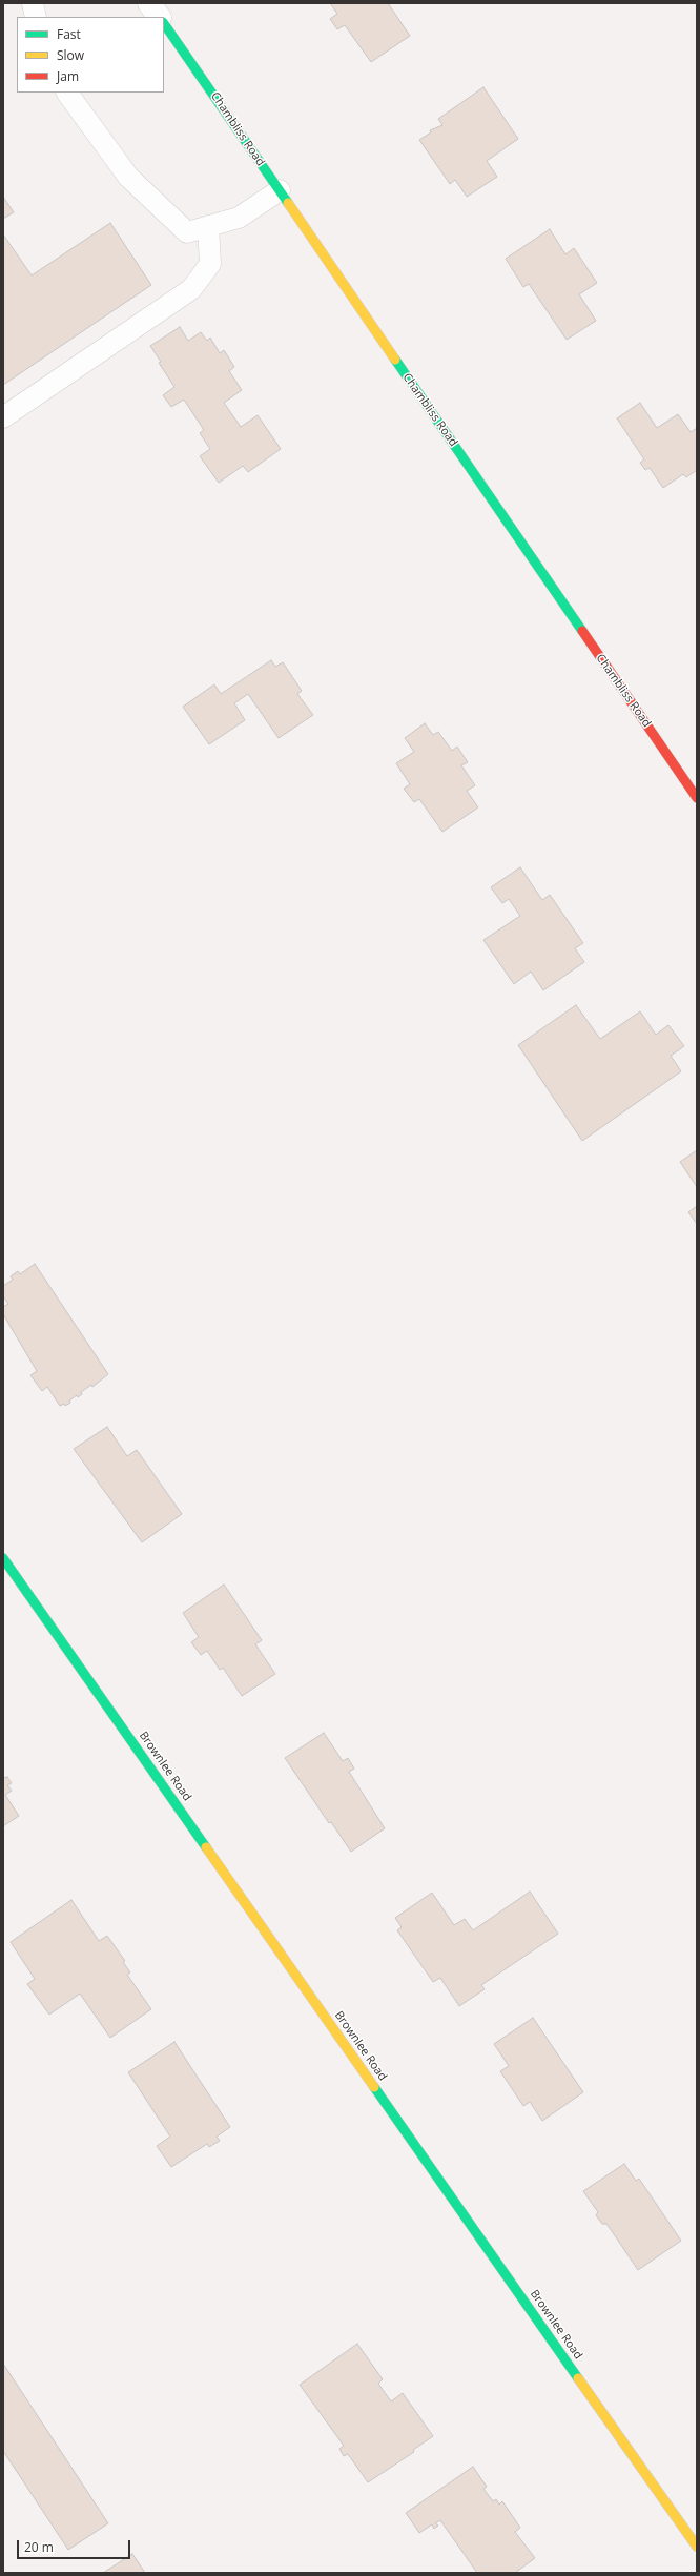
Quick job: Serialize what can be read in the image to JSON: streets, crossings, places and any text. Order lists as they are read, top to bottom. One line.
{"streets":{"street":["Chambliss Road","Brownlee Road"]},"legend":["Fast","Slow","Jam"],"scale_bar":"20 m"}
